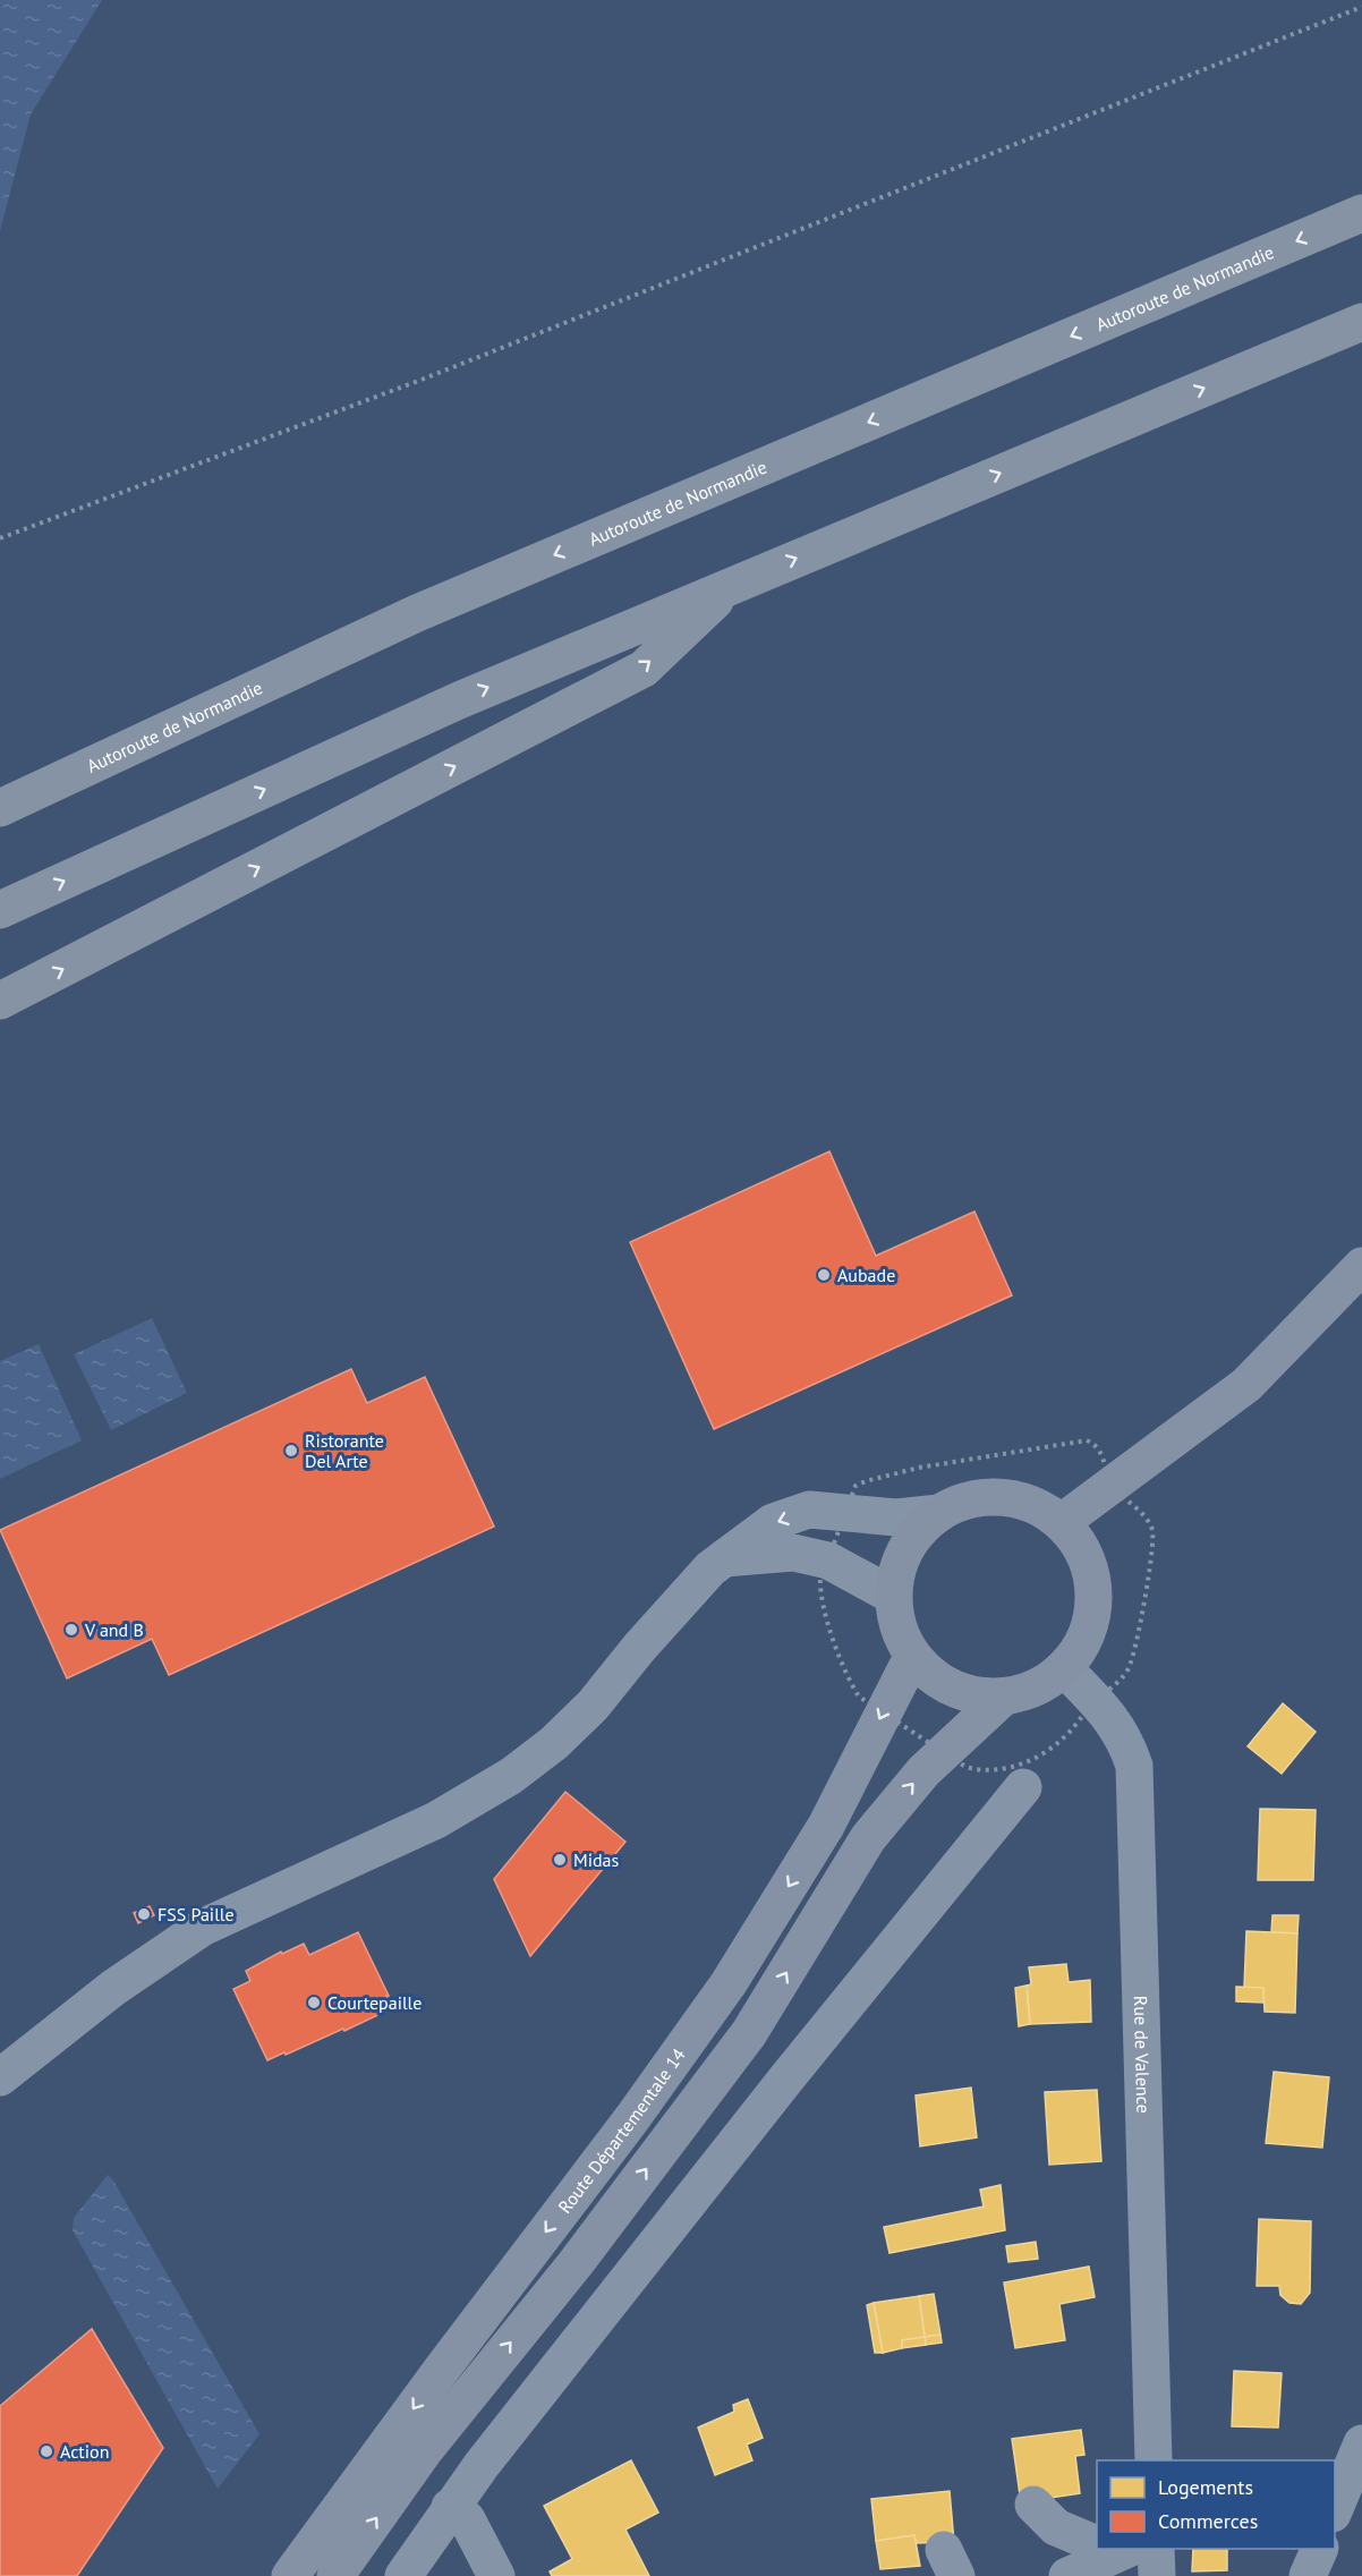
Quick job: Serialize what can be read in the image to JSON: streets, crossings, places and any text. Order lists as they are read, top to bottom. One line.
{"streets":{"highway":["Autoroute de Normandie"],"main road":["Route Départementale 14"],"street":["Rue de Valence"]},"crossings":[["Rue de Valence","Route Départementale 14"]],"places":["Aubade","Ristorante Del Arte","V and B","Midas","FSS Paille","Courtepaille","Action"],"legend":["Logements","Commerces"]}
